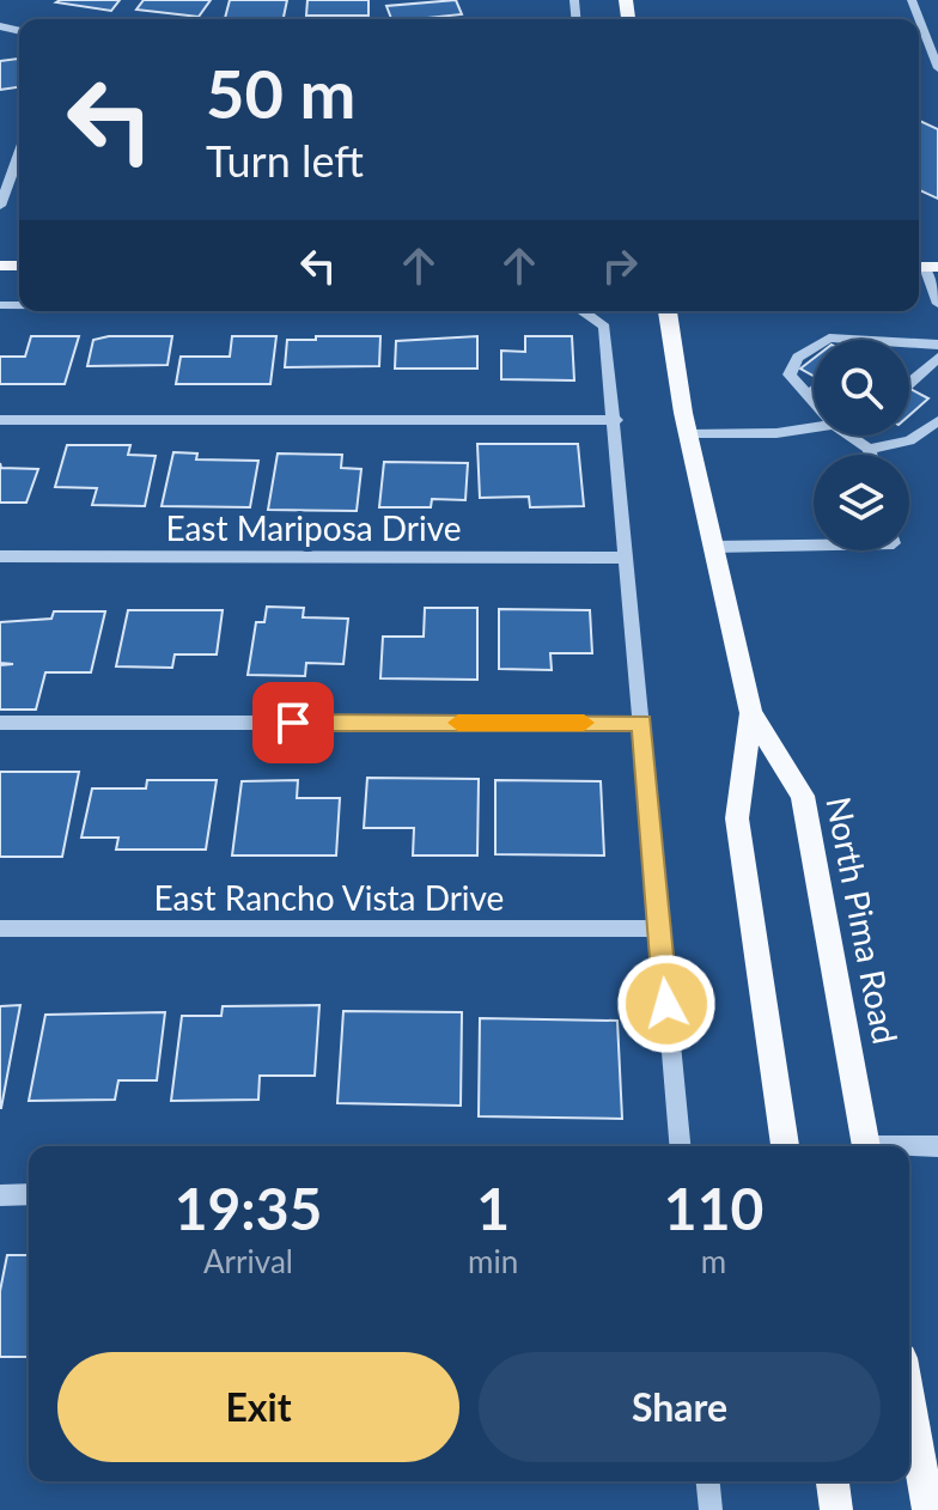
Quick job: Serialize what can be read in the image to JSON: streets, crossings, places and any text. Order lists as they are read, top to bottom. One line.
{"streets":{"main road":["North Pima Road"],"street":["East Mariposa Drive","East Rancho Vista Drive"]},"page":{"turn":["50 m","Turn left"],"eta":["19:35","Arrival","1","min","110","m"],"buttons":["Exit","Share"]}}
